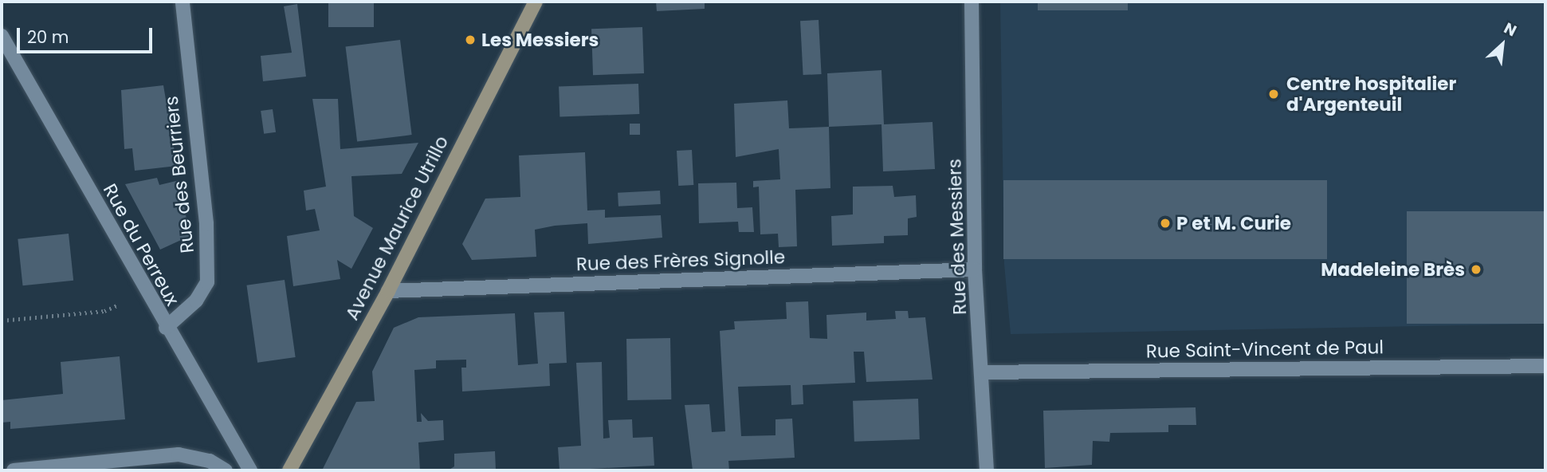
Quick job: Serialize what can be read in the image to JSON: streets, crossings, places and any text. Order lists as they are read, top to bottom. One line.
{"streets":{"street":["Rue des Beurriers","Avenue Maurice Utrillo","Rue des Messiers","Rue du Perreux","Rue des Frères Signolle","Rue Saint-Vincent de Paul"]},"crossings":[["Rue des Beurriers","Rue du Perreux"],["Avenue Maurice Utrillo","Rue des Frères Signolle"],["Rue des Messiers","Rue des Frères Signolle"],["Rue des Messiers","Rue Saint-Vincent de Paul"]],"places":["Les Messiers","Centre hospitalier d'Argenteuil","P et M. Curie","Madeleine Brès"],"scale_bar":"20 m","north":"top right"}
